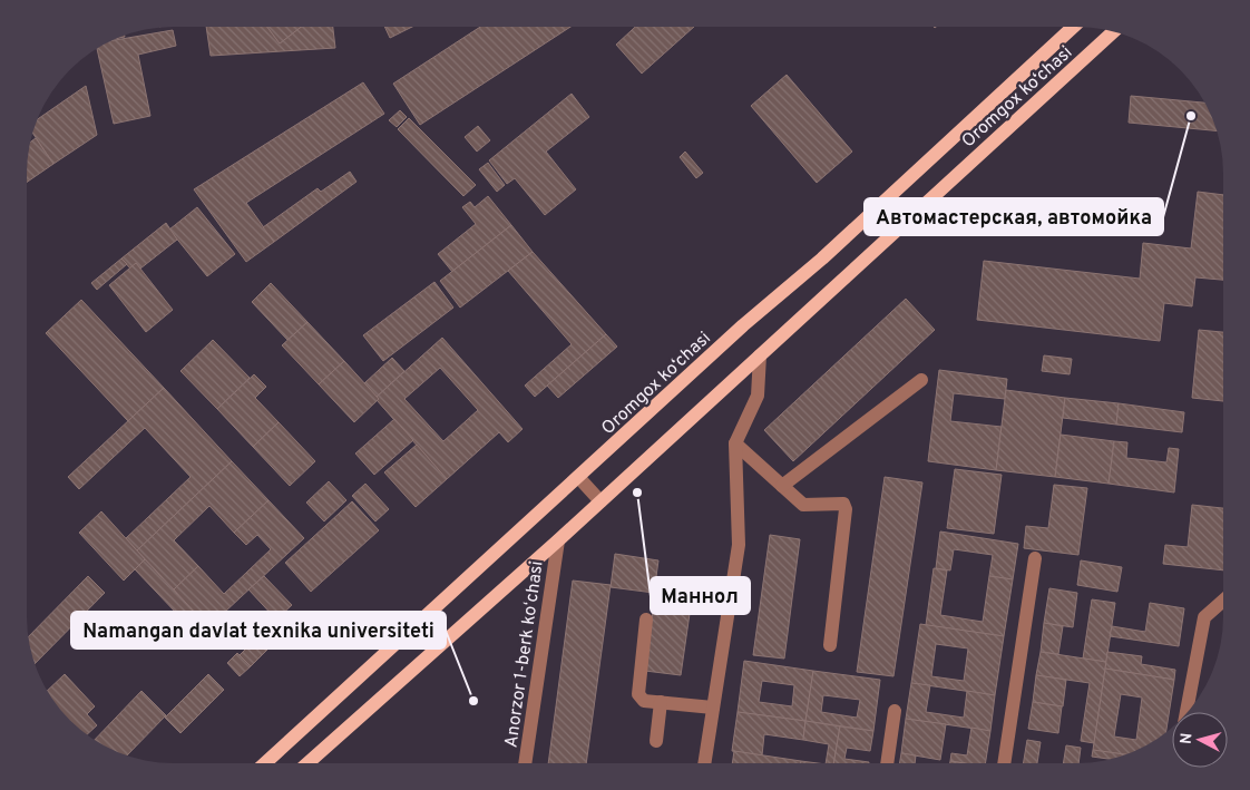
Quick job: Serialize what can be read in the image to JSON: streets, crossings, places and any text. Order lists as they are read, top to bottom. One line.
{"streets":{"main road":["Oromgox ko‘chasi"],"street":["Anorzor 1-berk koʻchasi"]},"crossings":[["Oromgox ko‘chasi","Anorzor 1-berk koʻchasi"]],"places":["Автомастерская, автомойка","Маннол","Namangan davlat texnika universiteti"],"north":"left"}
